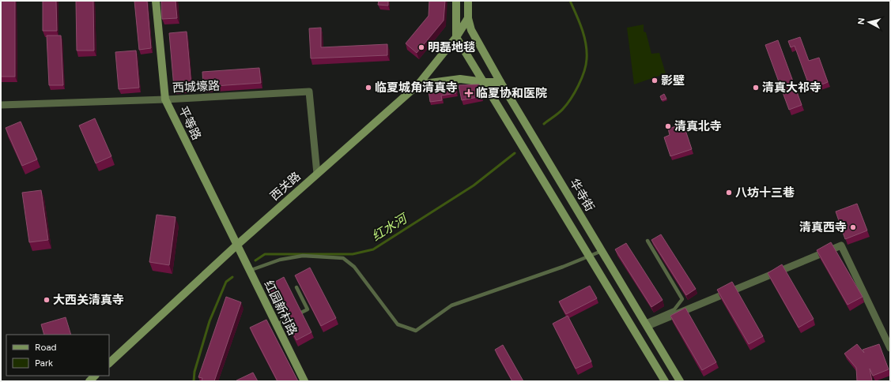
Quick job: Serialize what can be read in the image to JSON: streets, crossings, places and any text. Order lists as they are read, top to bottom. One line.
{"streets":{"main road":["平等路","西关路","华寺街","红园新村路"],"street":["西城壕路"]},"crossings":[["西城壕路","平等路"],["西城壕路","西关路"],["平等路","西关路"],["平等路","红园新村路"],["西关路","华寺街"],["西关路","红园新村路"]],"water":["红水河"],"places":{"other":["明磊地毯","影壁","临夏城角清真寺","清真大祁寺","清真北寺","八坊十三巷","清真西寺","大西关清真寺"],"health":["临夏协和医院"]},"legend":["Road","Park"],"north":"left"}
